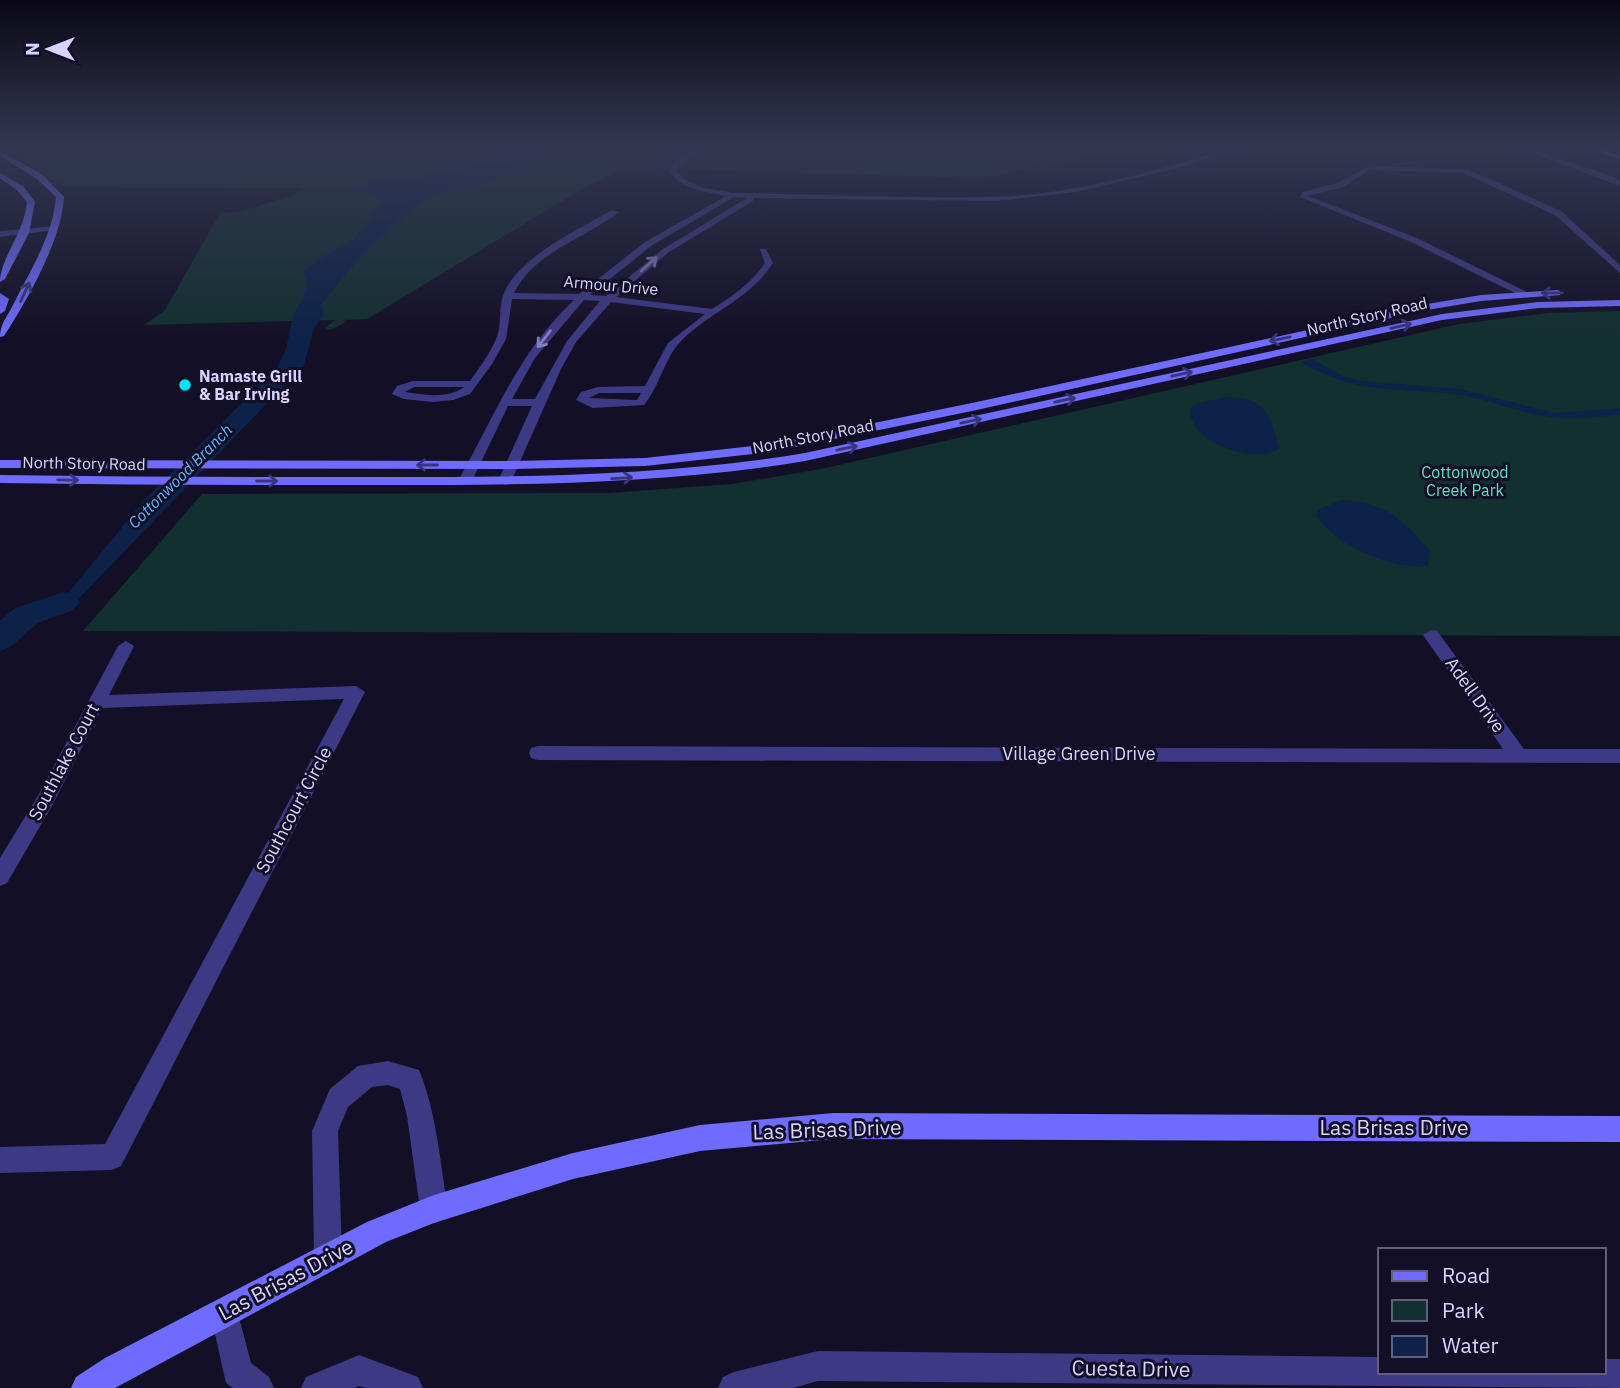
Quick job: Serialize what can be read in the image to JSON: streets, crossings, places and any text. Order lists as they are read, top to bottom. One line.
{"streets":{"main road":["North Story Road","Las Brisas Drive"],"street":["Armour Drive","Adell Drive","Village Green Drive","Southlake Court","Southcourt Circle","Cuesta Drive"]},"crossings":[["Adell Drive","Village Green Drive"],["Southlake Court","Southcourt Circle"]],"water":["Cottonwood Branch"],"parks":["Cottonwood Creek Park"],"places":["Namaste Grill & Bar Irving"],"legend":["Road","Park","Water"],"north":"left"}
